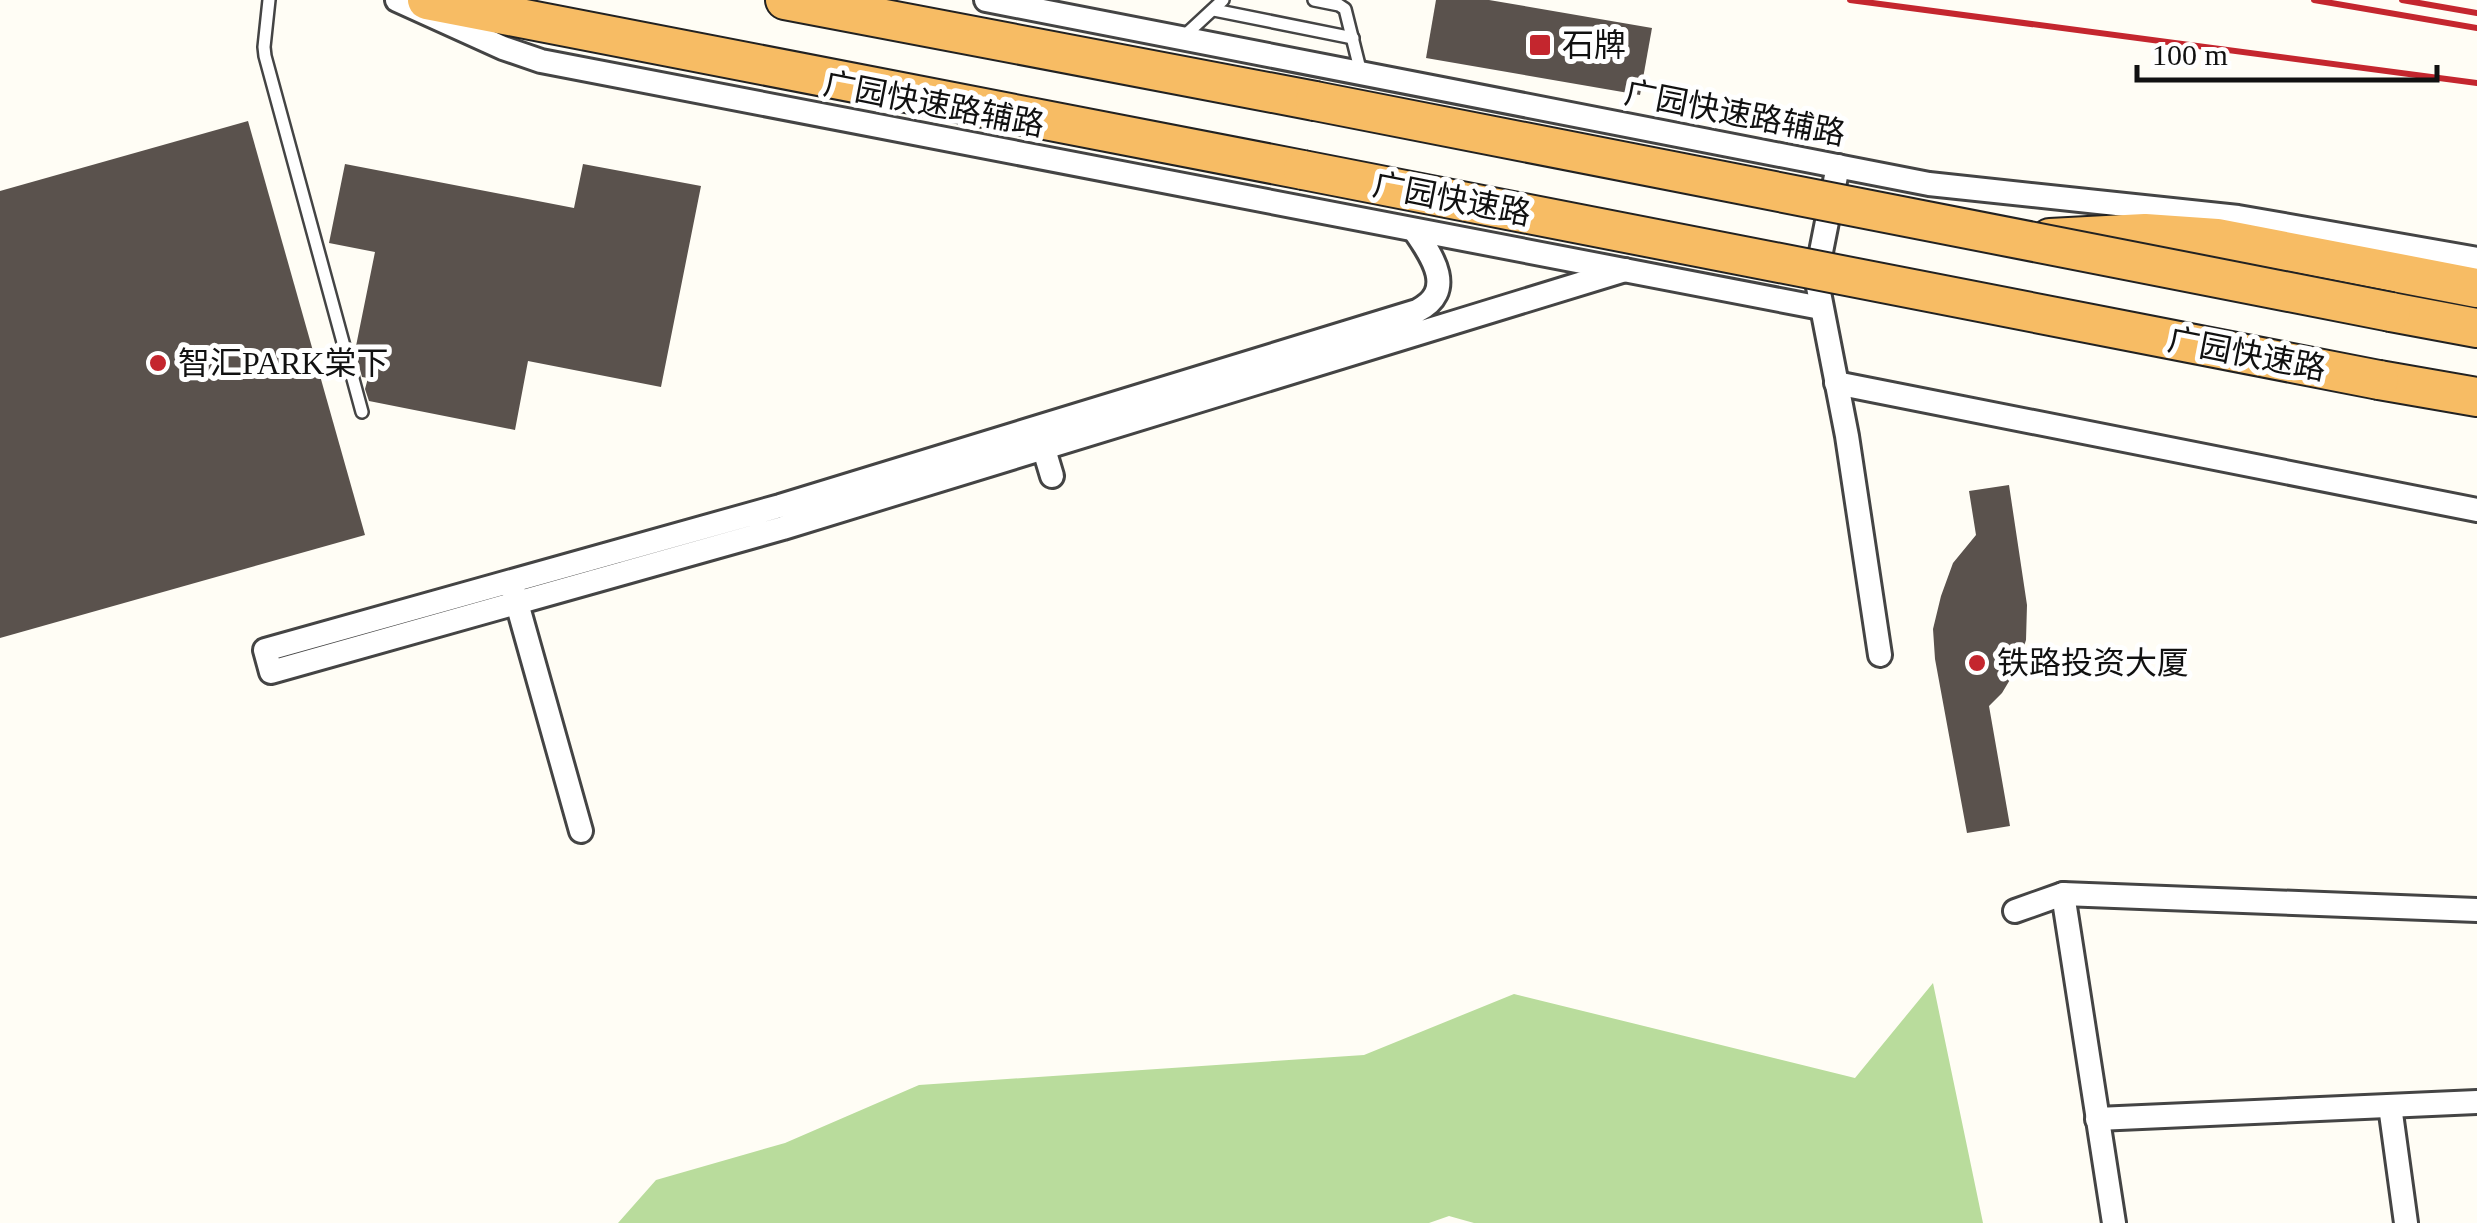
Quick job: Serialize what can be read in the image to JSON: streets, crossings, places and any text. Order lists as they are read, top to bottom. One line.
{"streets":{"highway":["广园快速路"],"street":["广园快速路辅路"]},"places":{"transit":["石牌"],"other":["智汇PARK棠下","铁路投资大厦"]},"scale_bar":"100 m"}
